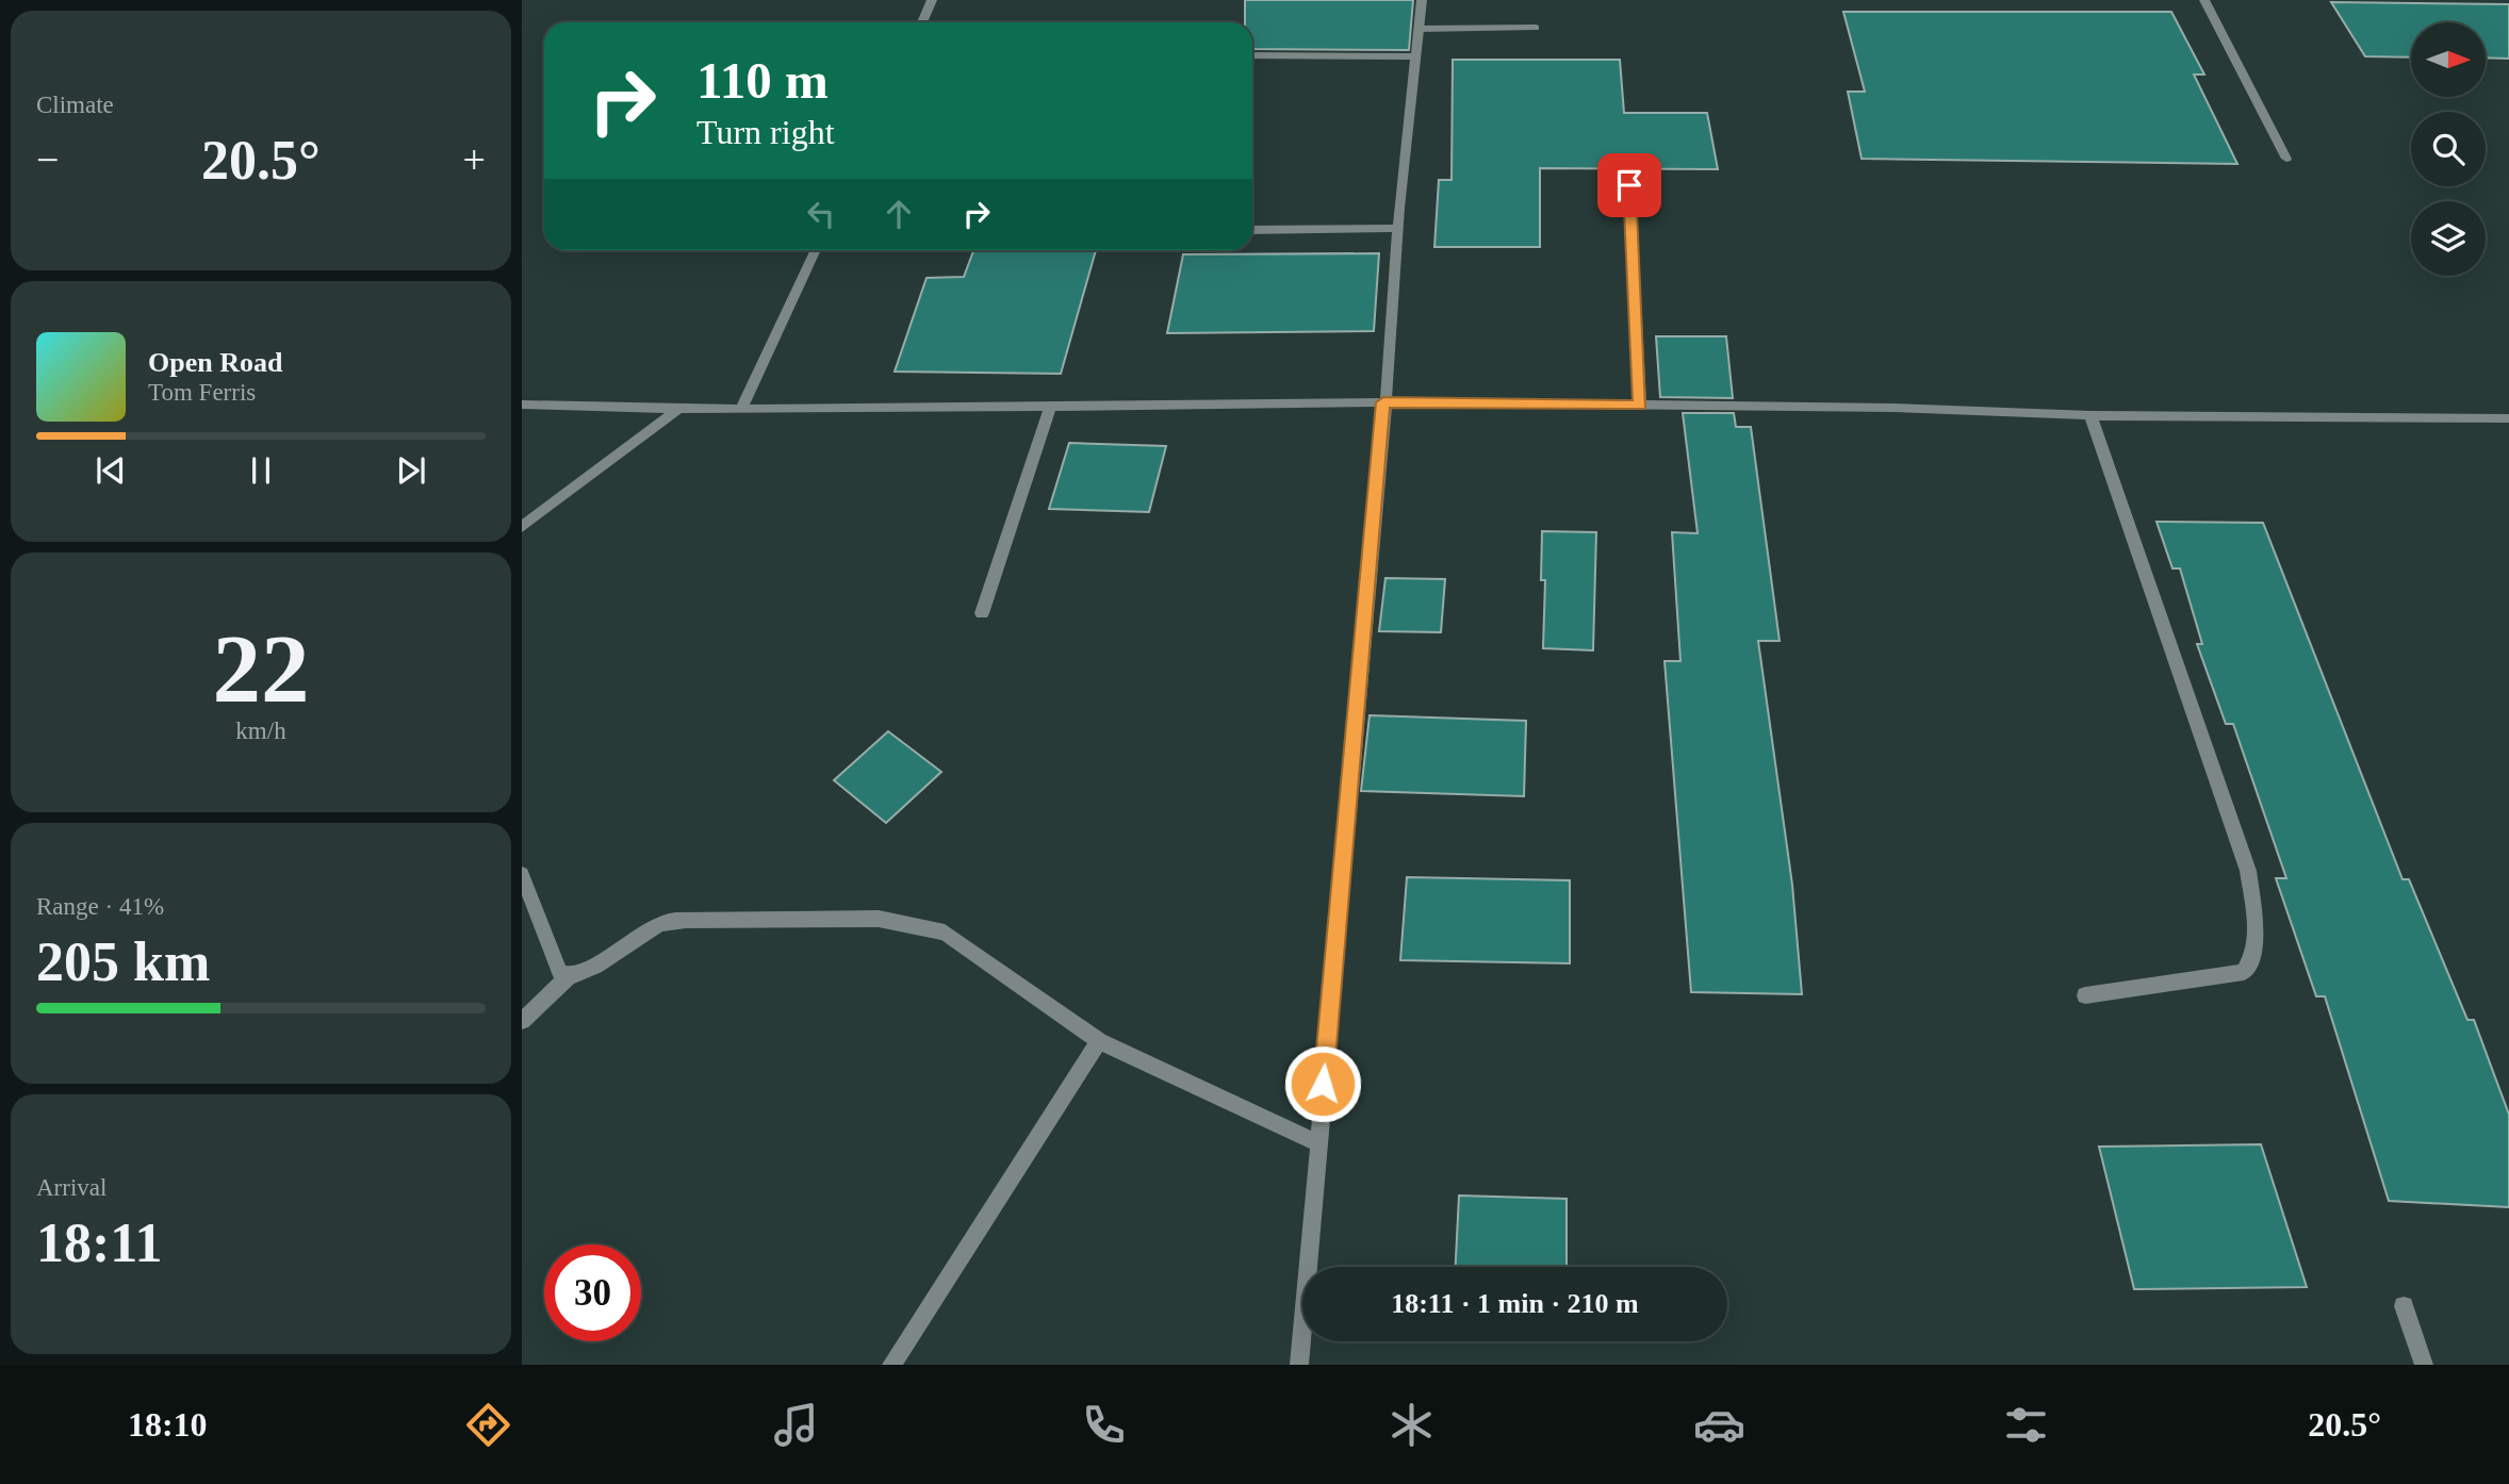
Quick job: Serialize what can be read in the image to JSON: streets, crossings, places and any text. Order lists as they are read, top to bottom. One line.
{"north":"right","page":{"tile":["Climate",["22","km/h"],["Range · 41%","205 km"],["Arrival","18:11"]],"turn":["110 m","Turn right"],"heat":["−","20.5°","+"],"song":["Open Road","Tom Ferris"],"limit":"30","trip":"18:11 · 1 min · 210 m","tabs":["18:10","20.5°"]}}
